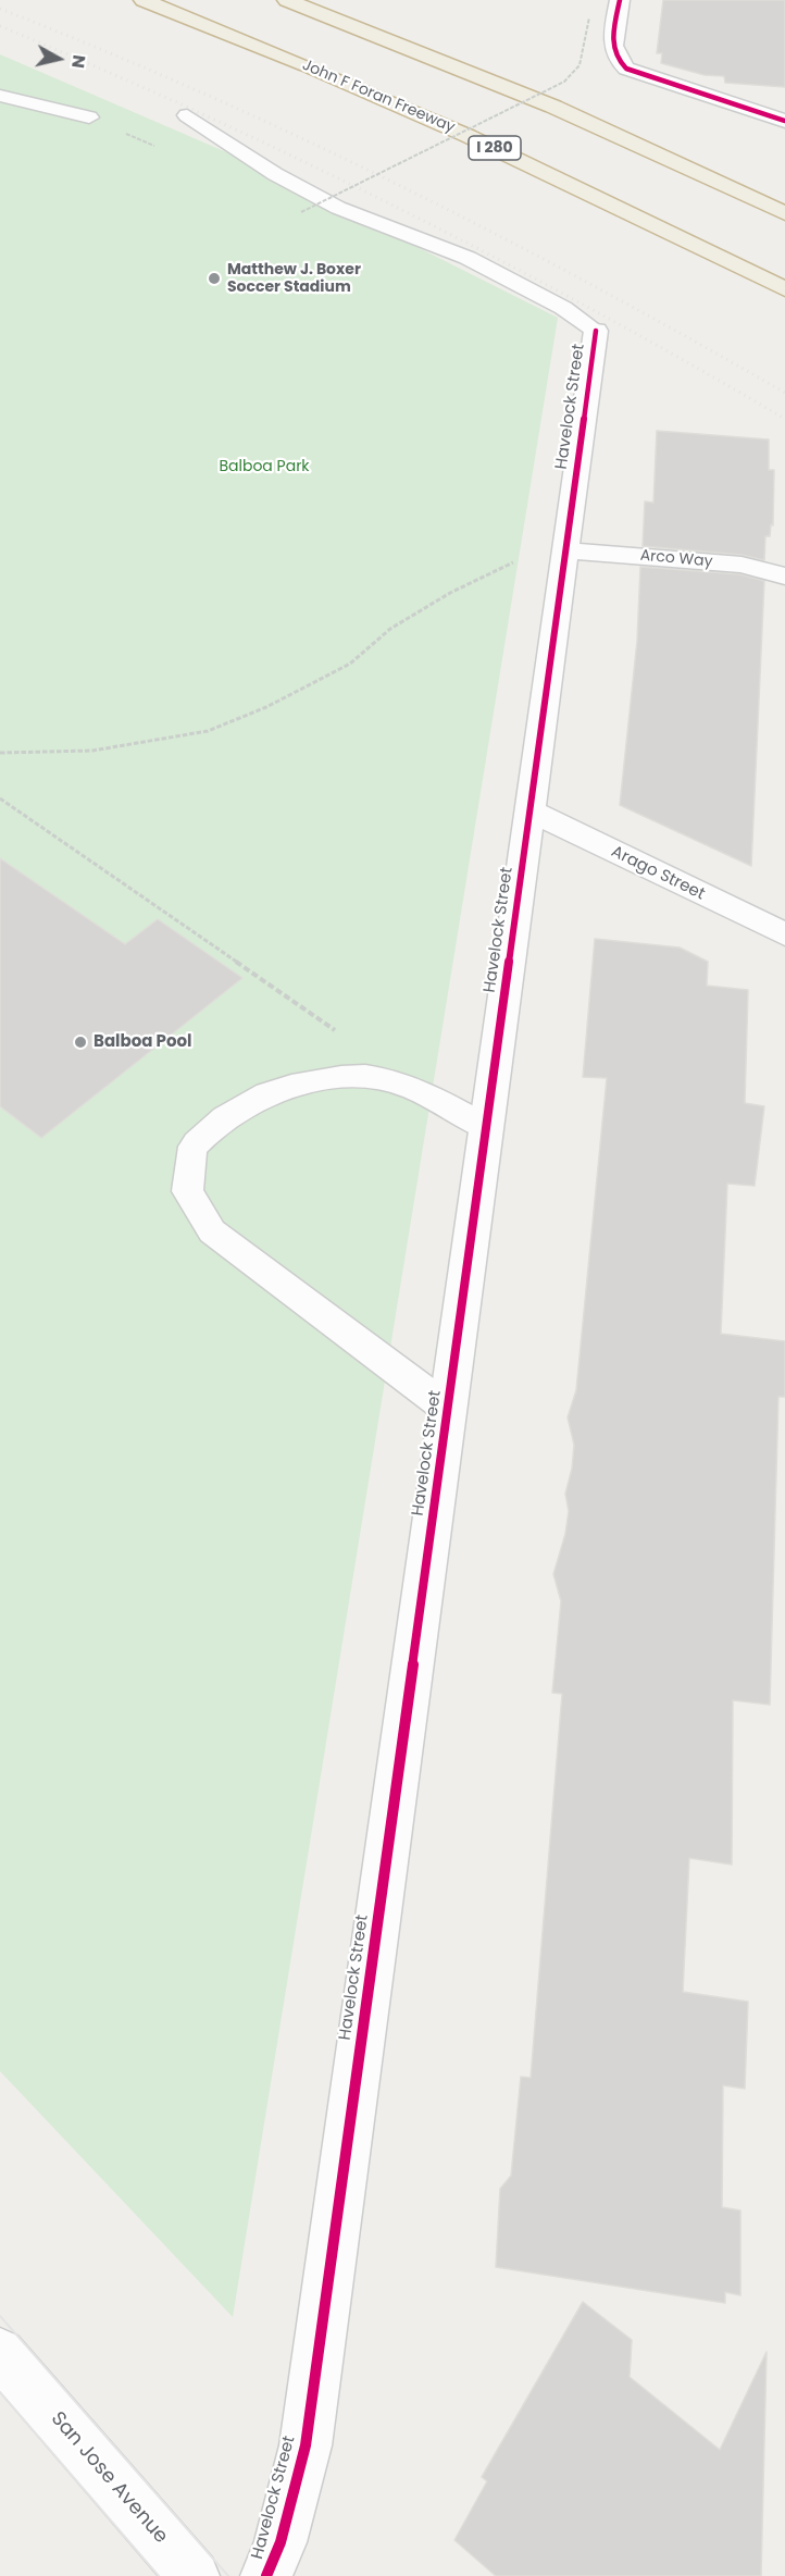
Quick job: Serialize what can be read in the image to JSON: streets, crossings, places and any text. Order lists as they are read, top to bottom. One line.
{"streets":{"highway":["John F Foran Freeway","I 280"],"street":["Havelock Street","Arco Way","Arago Street","San Jose Avenue"]},"crossings":[["Havelock Street","Arco Way"],["Havelock Street","Arago Street"]],"parks":["Balboa Park"],"places":["Matthew J. Boxer Soccer Stadium","Balboa Pool"],"north":"right"}
